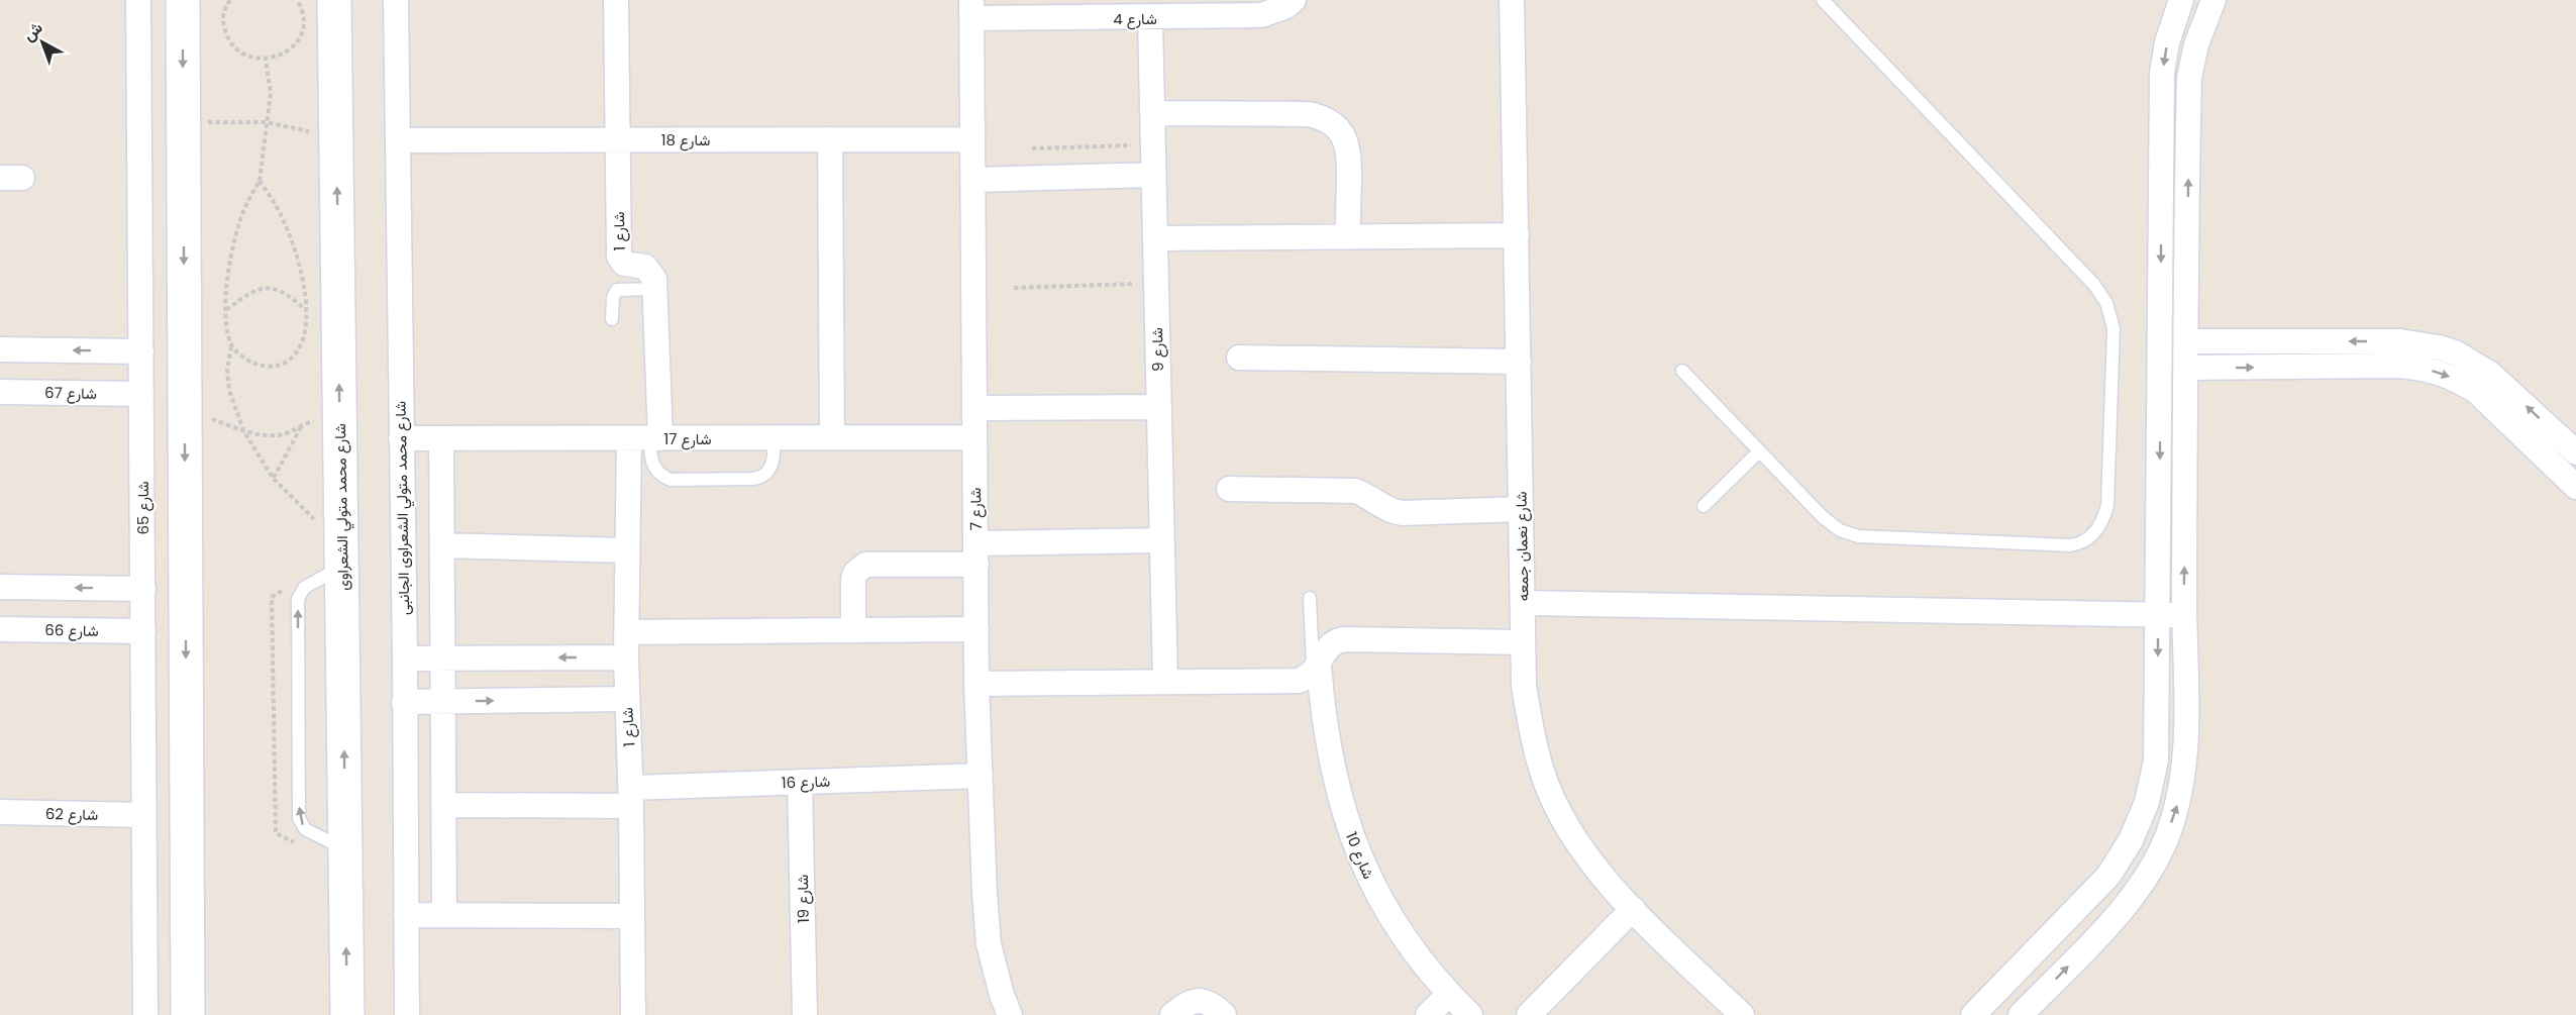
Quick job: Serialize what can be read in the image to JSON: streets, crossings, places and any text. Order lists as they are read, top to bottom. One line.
{"streets":{"street":["شارع 4","شارع 18","شارع 1","شارع 9","شارع 67","شارع 17","شارع محمد متولي الشعراوى","شارع 65","شارع محمد متولي الشعراوى الجانبى","شارع 7","شارع نعمان جمعه","شارع 66","شارع 16","شارع 62","شارع 10","شارع 19"]},"crossings":[["شارع 4","شارع 9"],["شارع 4","شارع 7"],["شارع 18","شارع 1"],["شارع 18","شارع محمد متولي الشعراوى الجانبى"],["شارع 18","شارع 7"],["شارع 1","شارع 17"],["شارع 1","شارع 16"],["شارع 67","شارع 65"],["شارع 17","شارع محمد متولي الشعراوى الجانبى"],["شارع 17","شارع 7"],["شارع 65","شارع 66"],["شارع 65","شارع 62"],["شارع 7","شارع 16"],["شارع 16","شارع 19"]],"north":"top left"}
